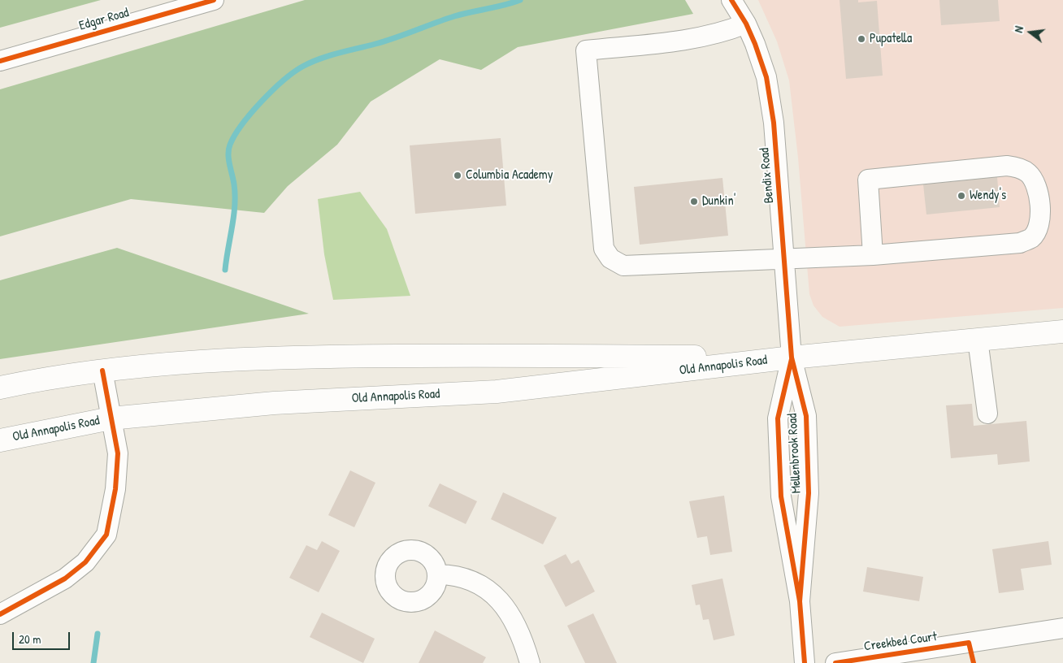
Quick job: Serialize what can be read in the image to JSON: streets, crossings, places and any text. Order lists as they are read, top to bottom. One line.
{"streets":{"main road":["Old Annapolis Road"],"street":["Edgar Road","Bendix Road","Mellenbrook Road","Creekbed Court"]},"crossings":[["Bendix Road","Old Annapolis Road"],["Bendix Road","Mellenbrook Road"],["Old Annapolis Road","Mellenbrook Road"]],"places":["Pupatella","Columbia Academy","Wendy's","Dunkin'"],"scale_bar":"20 m","north":"left"}
